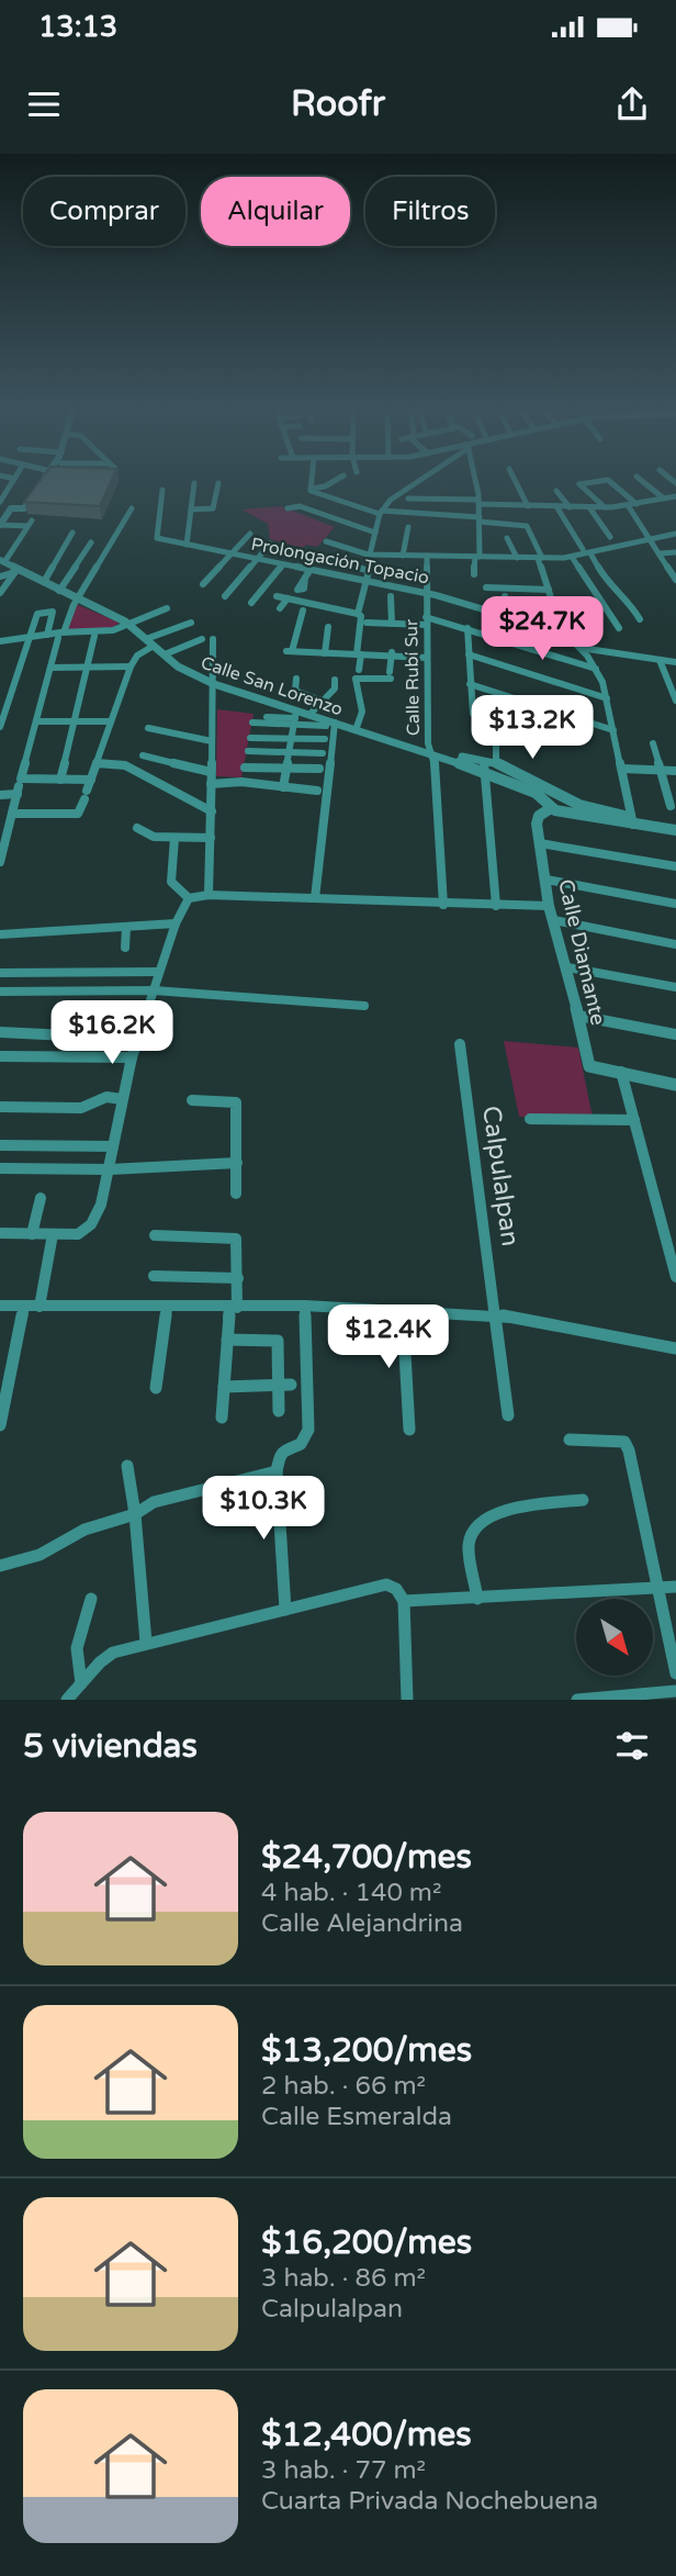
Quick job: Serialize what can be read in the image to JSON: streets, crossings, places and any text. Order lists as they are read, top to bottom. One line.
{"streets":{"street":["Prolongación Topacio","Calle Rubí Sur","Calle San Lorenzo","Calle Diamante","Calpulalpan"]},"crossings":[["Prolongación Topacio","Calle Rubí Sur"],["Calle Rubí Sur","Calle San Lorenzo"]],"north":"bottom right","page":{"status":"13:13","header":"Roofr","chip":["Comprar","Alquilar","Filtros"],"price":["$24.7K","$13.2K","$16.2K","$12.4K","$10.3K"],"heading":"5 viviendas","list":[{"name":"$24,700/mes","note":"4 hab. · 140 m² · Calle Alejandrina"},{"name":"$13,200/mes","note":"2 hab. · 66 m² · Calle Esmeralda"},{"name":"$16,200/mes","note":"3 hab. · 86 m² · Calpulalpan"},{"name":"$12,400/mes","note":"3 hab. · 77 m² · Cuarta Privada Nochebuena"}]}}
